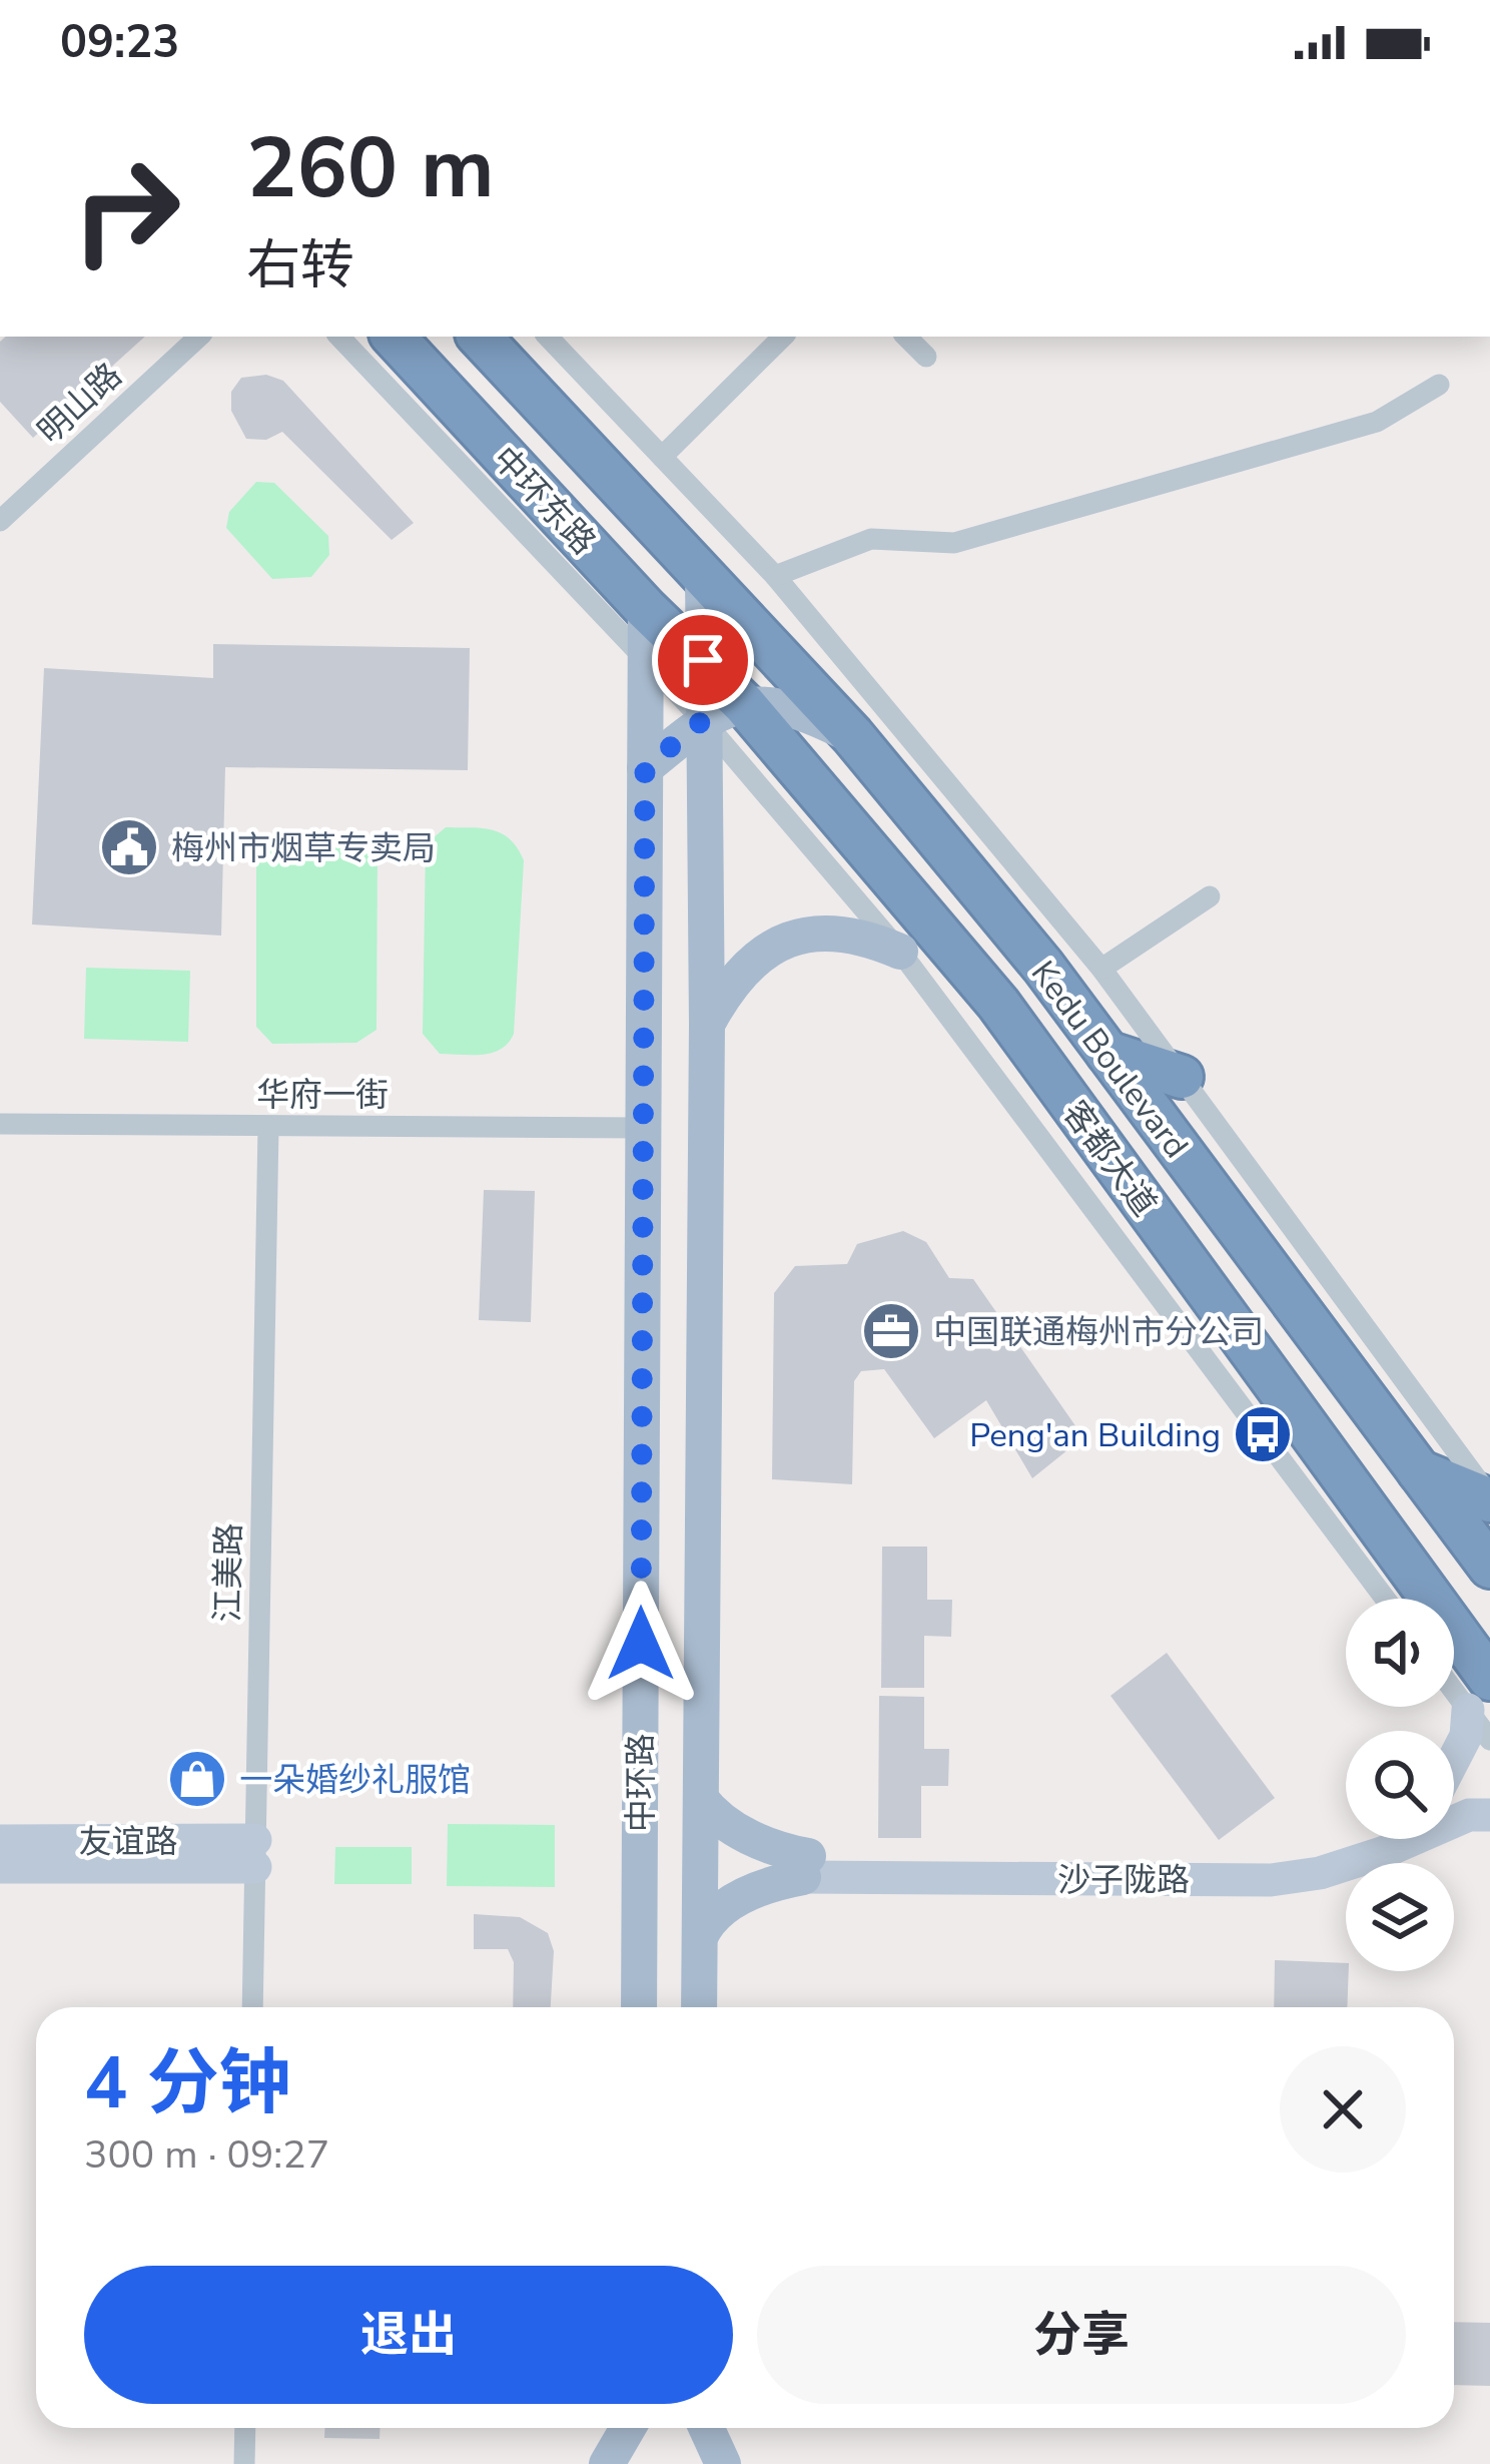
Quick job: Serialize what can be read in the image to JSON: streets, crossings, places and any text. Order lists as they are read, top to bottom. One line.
{"streets":{"highway":["中环东路","Kedu Boulevard","客都大道"],"main road":["中环路"],"street":["明山路","华府一街","江美路","友谊路","沙子陇路"]},"crossings":[["中环东路","Kedu Boulevard"],["中环东路","客都大道"],["中环东路","中环路"],["Kedu Boulevard","中环路"],["华府一街","江美路"],["华府一街","中环路"],["客都大道","中环路"],["江美路","友谊路"]],"places":{"public building":["梅州市烟草专卖局"],"office":["中国联通梅州市分公司"],"bus stop":["Peng'an Building"],"shop":["一朵婚纱礼服馆"]},"page":{"status":"09:23","turn":["260 m","右转"],"heading":["4 分钟","300 m · 09:27"],"buttons":["退出","分享"]}}
